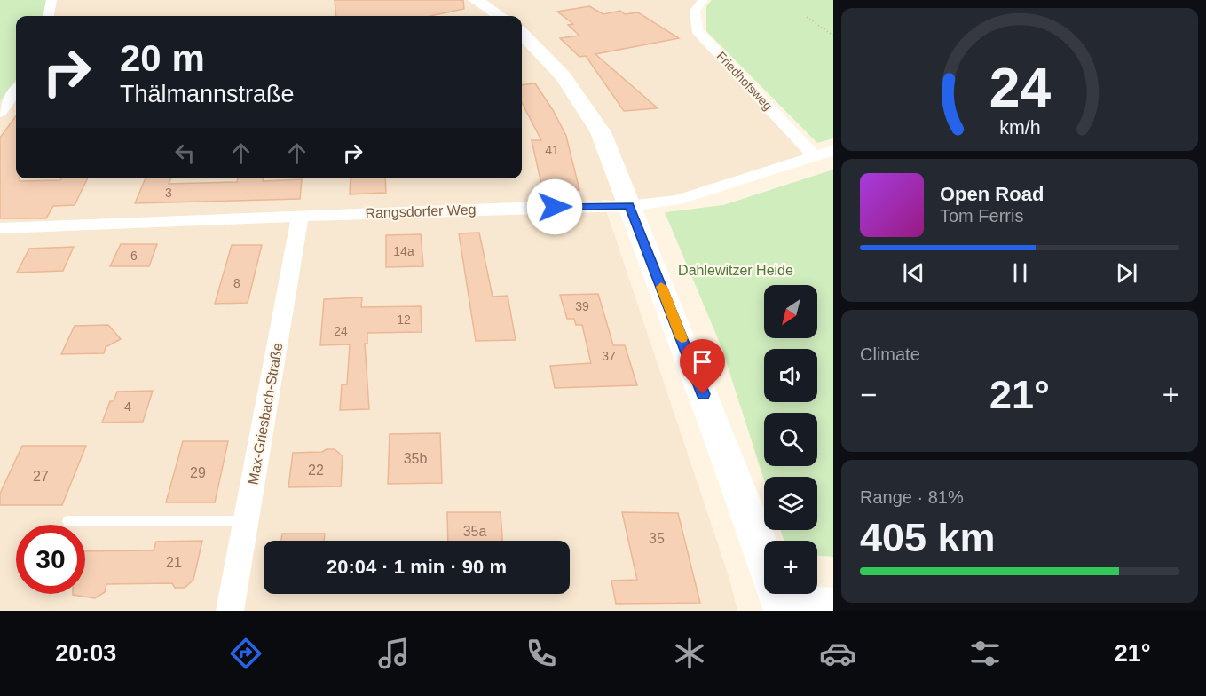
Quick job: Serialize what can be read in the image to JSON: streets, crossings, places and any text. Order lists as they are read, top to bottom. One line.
{"streets":{"street":["Friedhofsweg","Rangsdorfer Weg","Max-Griesbach-Straße"]},"crossings":[["Friedhofsweg","Rangsdorfer Weg"],["Rangsdorfer Weg","Max-Griesbach-Straße"]],"parks":["Dahlewitzer Heide"],"house_numbers":["41","3","14a","6","8","39","12","24","37","4","35b","22","29","27","35a","35","21"],"north":"bottom left","page":{"turn":["20 m","Thälmannstraße"],"song":["Open Road","Tom Ferris"],"map_buttons":"+","tile":["Climate",["Range · 81%","405 km"]],"heat":["−","21°","+"],"limit":"30","trip":"20:04 · 1 min · 90 m","tabs":["20:03","21°"],"gauge":["24","km/h"]}}
